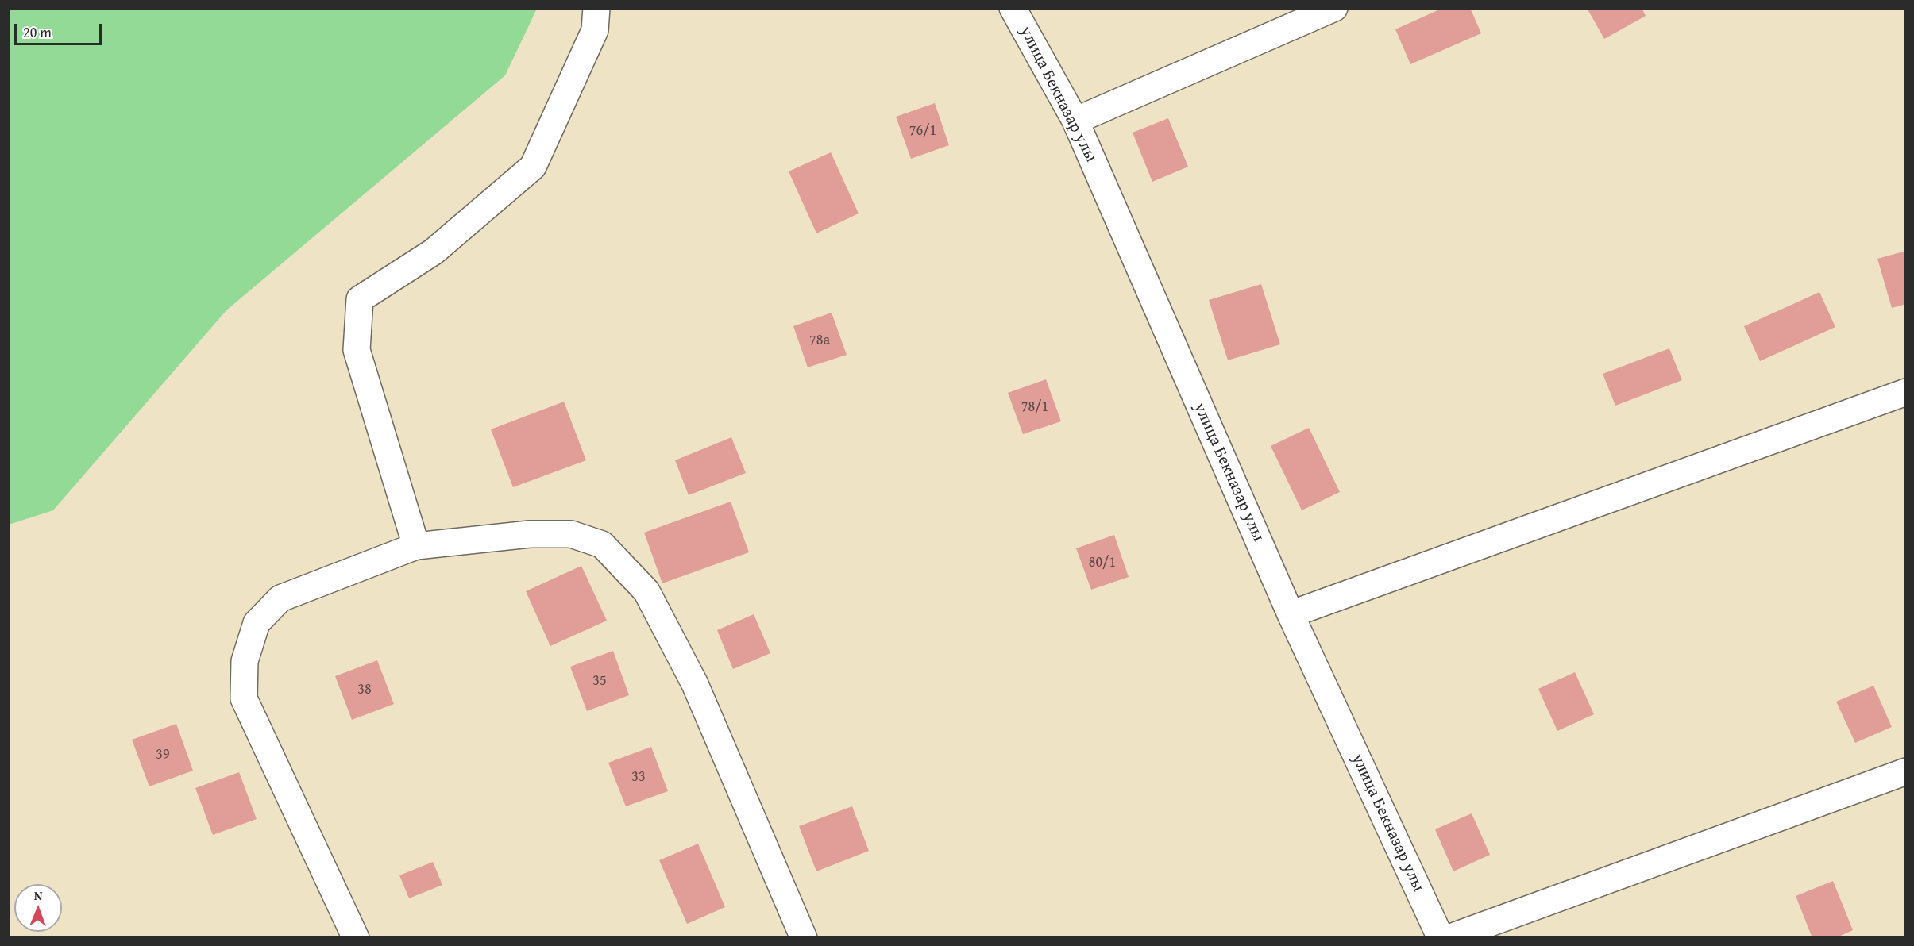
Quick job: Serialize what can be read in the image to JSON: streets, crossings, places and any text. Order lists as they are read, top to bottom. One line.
{"streets":{"street":["улица Бекназар улы"]},"house_numbers":["76/1","78а","78/1","80/1","35","38","39","33"],"scale_bar":"20 m","north":"top"}
